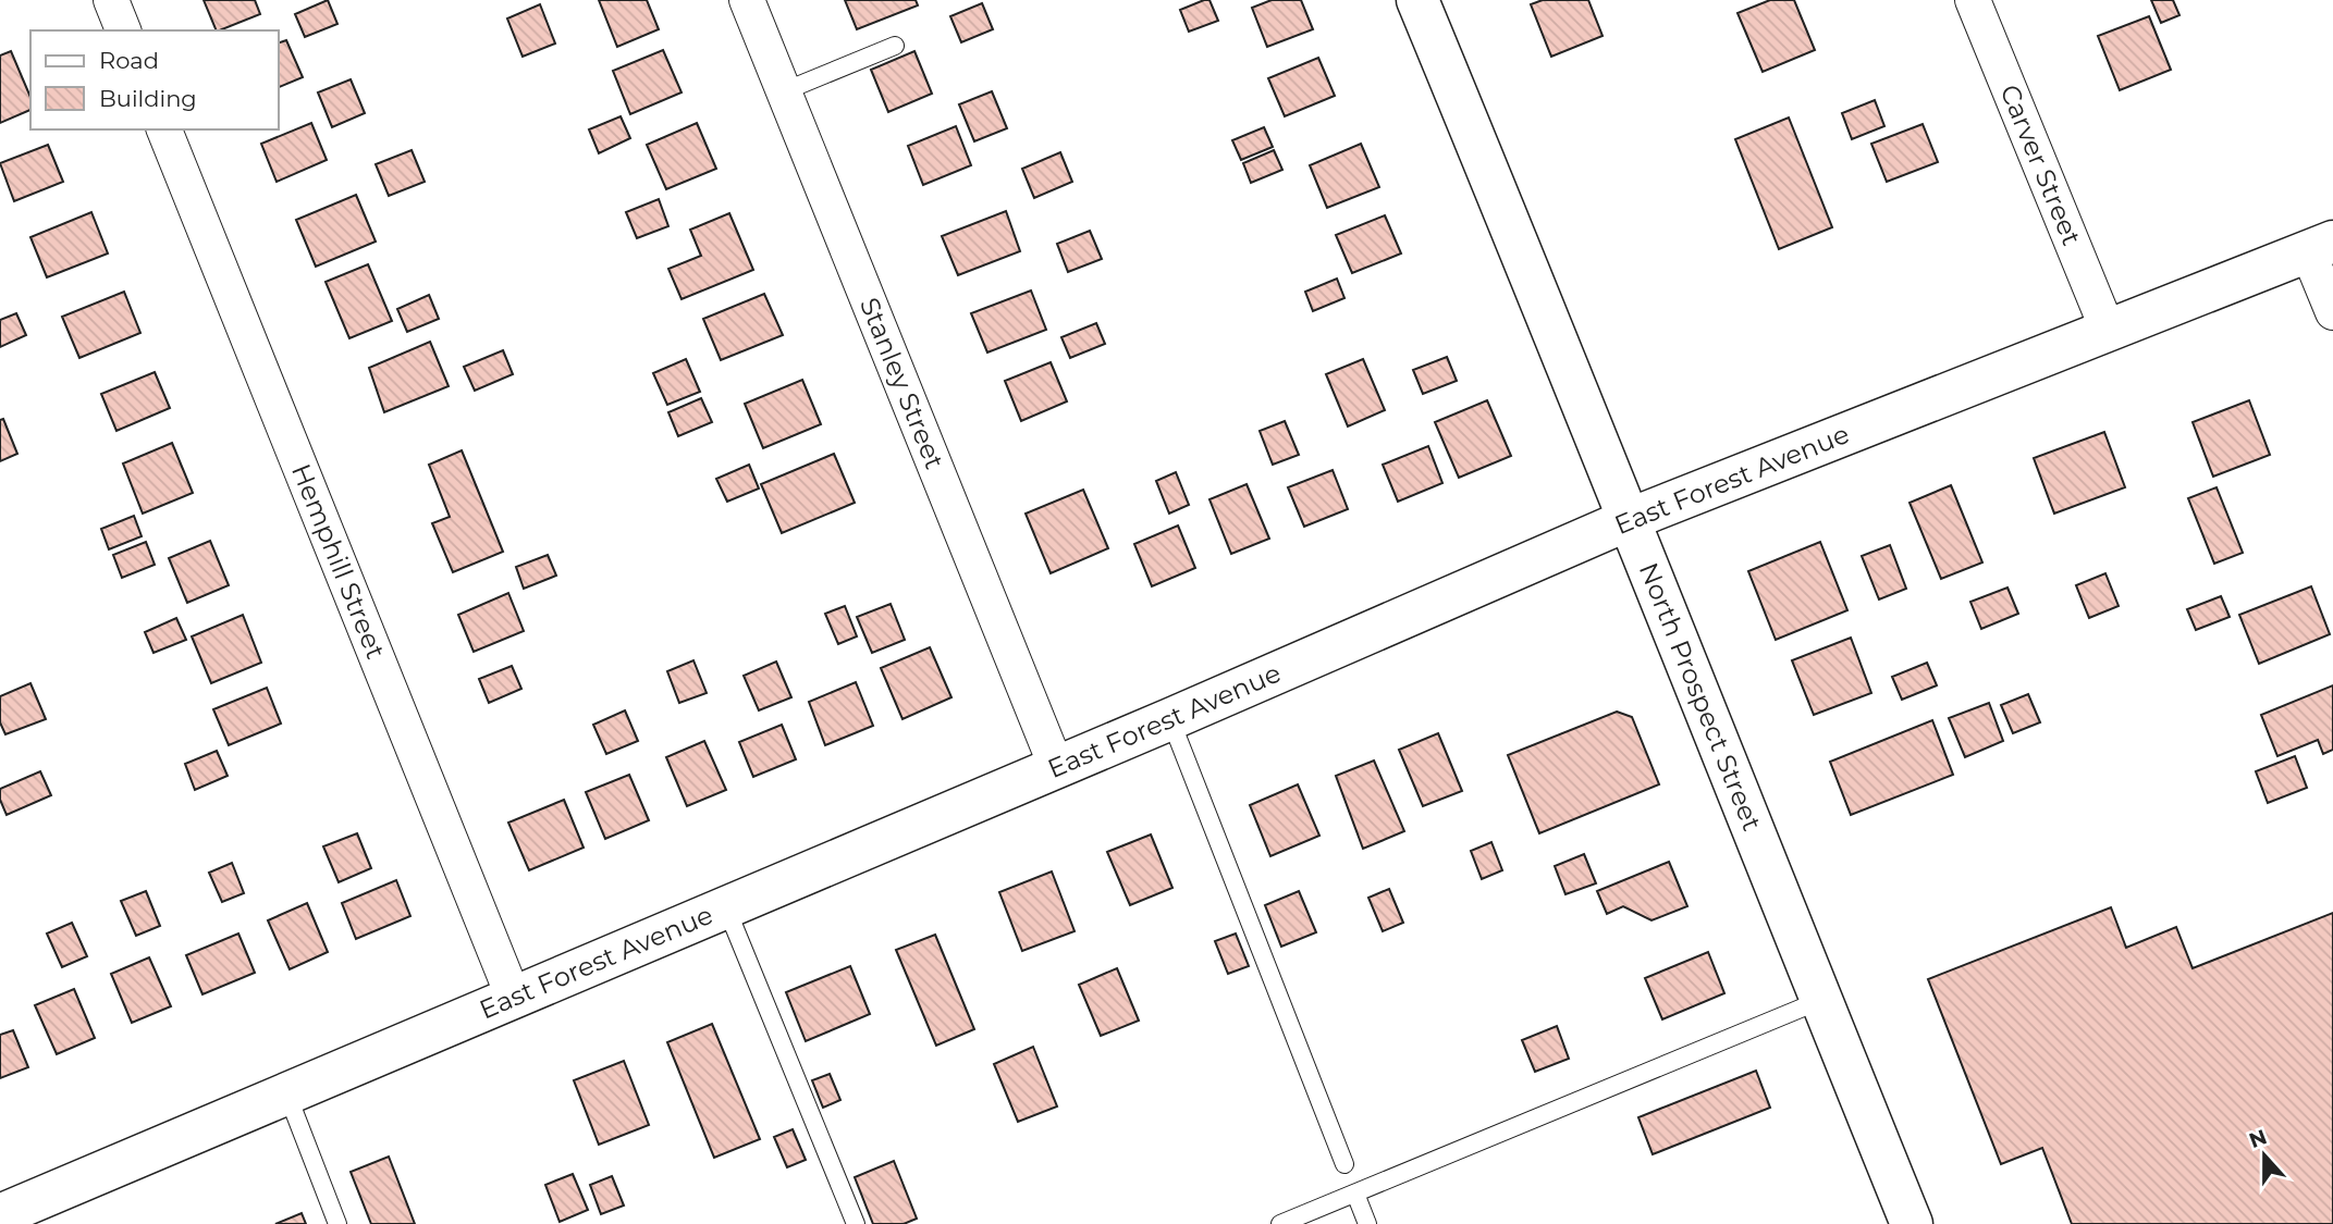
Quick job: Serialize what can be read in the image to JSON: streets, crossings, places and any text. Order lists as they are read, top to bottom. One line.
{"streets":{"main road":["East Forest Avenue","North Prospect Street"],"street":["Carver Street","Stanley Street","Hemphill Street"]},"crossings":[["Carver Street","East Forest Avenue"],["Stanley Street","East Forest Avenue"],["East Forest Avenue","Hemphill Street"],["East Forest Avenue","North Prospect Street"]],"legend":["Road","Building"],"north":"top"}
